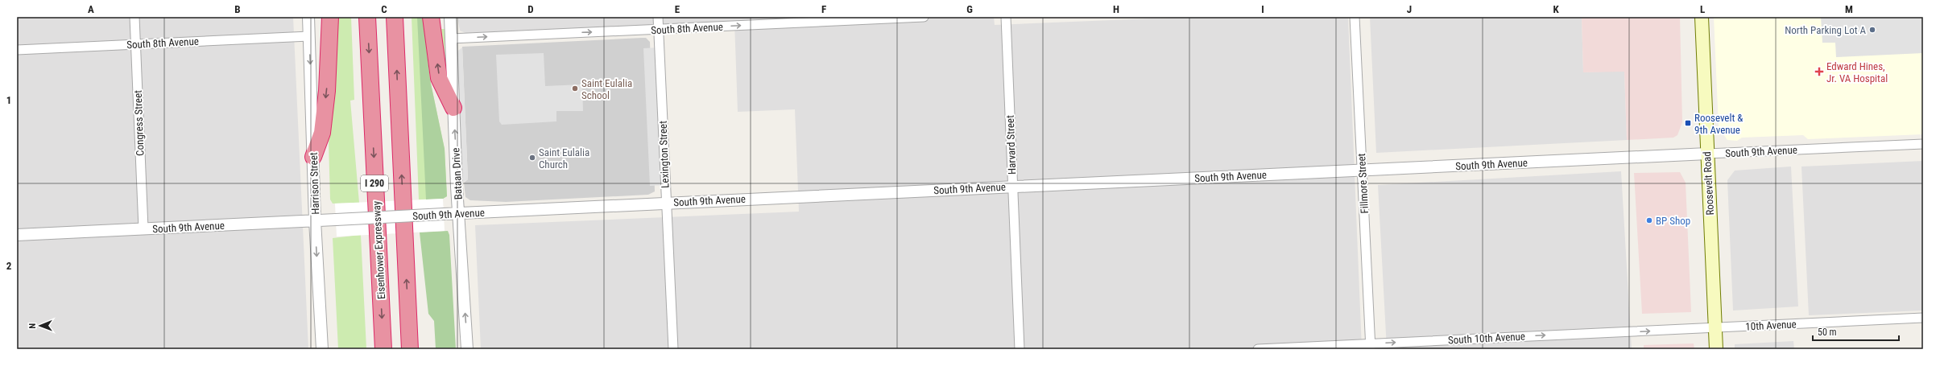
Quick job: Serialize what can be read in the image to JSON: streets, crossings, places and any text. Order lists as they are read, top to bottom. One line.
{"streets":{"highway":["I 290","Eisenhower Expressway"],"main road":["Roosevelt Road"],"street":["South 8th Avenue","Congress Street","Harvard Street","South 9th Avenue","Lexington Street","Bataan Drive","Harrison Street","Fillmore Street","10th Avenue","South 10th Avenue"]},"crossings":[["South 8th Avenue","Congress Street"],["South 8th Avenue","Lexington Street"],["South 8th Avenue","Bataan Drive"],["South 8th Avenue","Harrison Street"],["Congress Street","South 9th Avenue"],["Harvard Street","South 9th Avenue"],["South 9th Avenue","Lexington Street"],["South 9th Avenue","Bataan Drive"],["South 9th Avenue","Harrison Street"],["South 9th Avenue","Fillmore Street"],["South 9th Avenue","Roosevelt Road"],["Fillmore Street","South 10th Avenue"],["Roosevelt Road","10th Avenue"],["Roosevelt Road","South 10th Avenue"],["10th Avenue","South 10th Avenue"]],"one_way":["South 8th Avenue","Bataan Drive","Harrison Street","South 10th Avenue"],"places":{"other":["North Parking Lot A","Saint Eulalia School","Saint Eulalia Church","BP Shop"],"health":["Edward Hines, Jr. VA Hospital"],"transit":["Roosevelt & 9th Avenue"]},"scale_bar":"50 m","north":"left","grid":{"columns":["A","B","C","D","E","F","G","H","I","J","K","L","M"],"rows":["1","2"]}}
